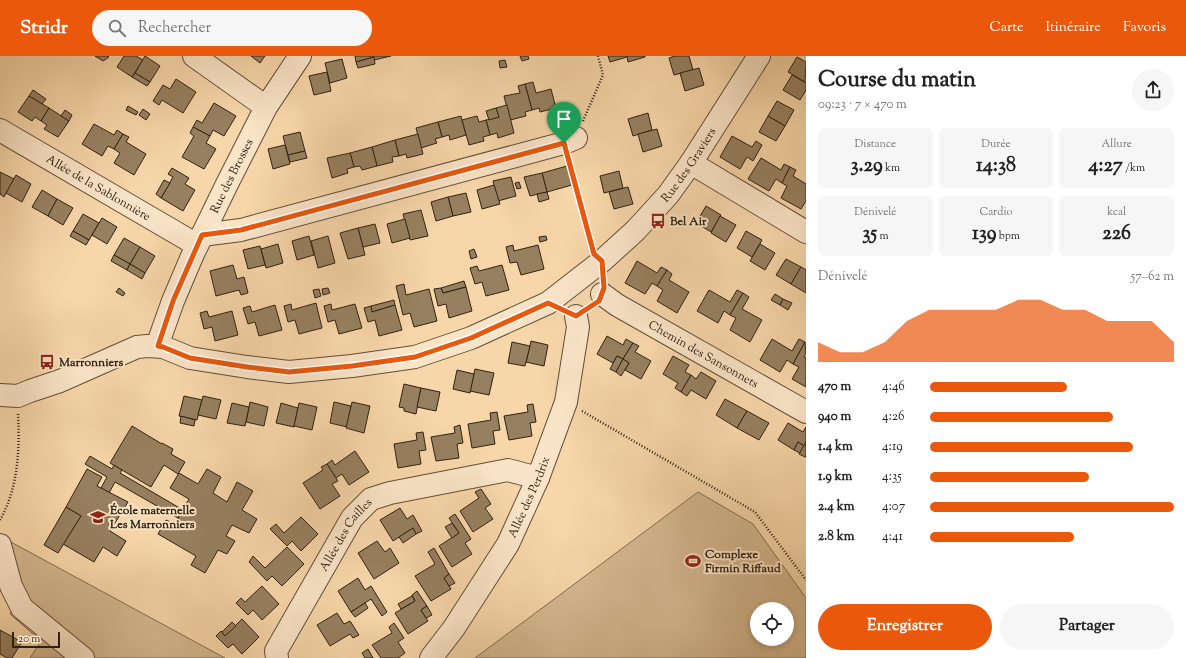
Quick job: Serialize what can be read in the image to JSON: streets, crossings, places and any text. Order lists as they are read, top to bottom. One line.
{"streets":{"street":["Rue des Graviers","Rue des Brosses","Allée de la Sablonnière","Chemin des Sansonnets","Allée des Perdrix","Allée des Cailles"]},"crossings":[["Rue des Graviers","Rue des Brosses"],["Rue des Brosses","Allée de la Sablonnière"],["Allée des Perdrix","Allée des Cailles"]],"places":{"bus stop":["Bel Air","Marronniers"],"school or university":["École maternelle Les Marronniers"],"sports":["Complexe Firmin Riffaud"]},"scale_bar":"20 m","page":{"header":"Stridr","search":"Rechercher","nav":["Carte","Itinéraire","Favoris"],"heading":["Course du matin","09:23 · 7 × 470 m"],"stats":[["Distance","3.29 km"],["Durée","14:38"],["Allure","4:27 /km"],["Dénivelé","35 m"],["Cardio","139 bpm"],["kcal","226"]],"chart":["Dénivelé","57–62 m"],"list":[{"name":"470 m","note":"4:46"},{"name":"940 m","note":"4:26"},{"name":"1.4 km","note":"4:19"},{"name":"1.9 km","note":"4:35"},{"name":"2.4 km","note":"4:07"},{"name":"2.8 km","note":"4:41"}],"buttons":["Enregistrer","Partager"],"scale":"20 m"}}
